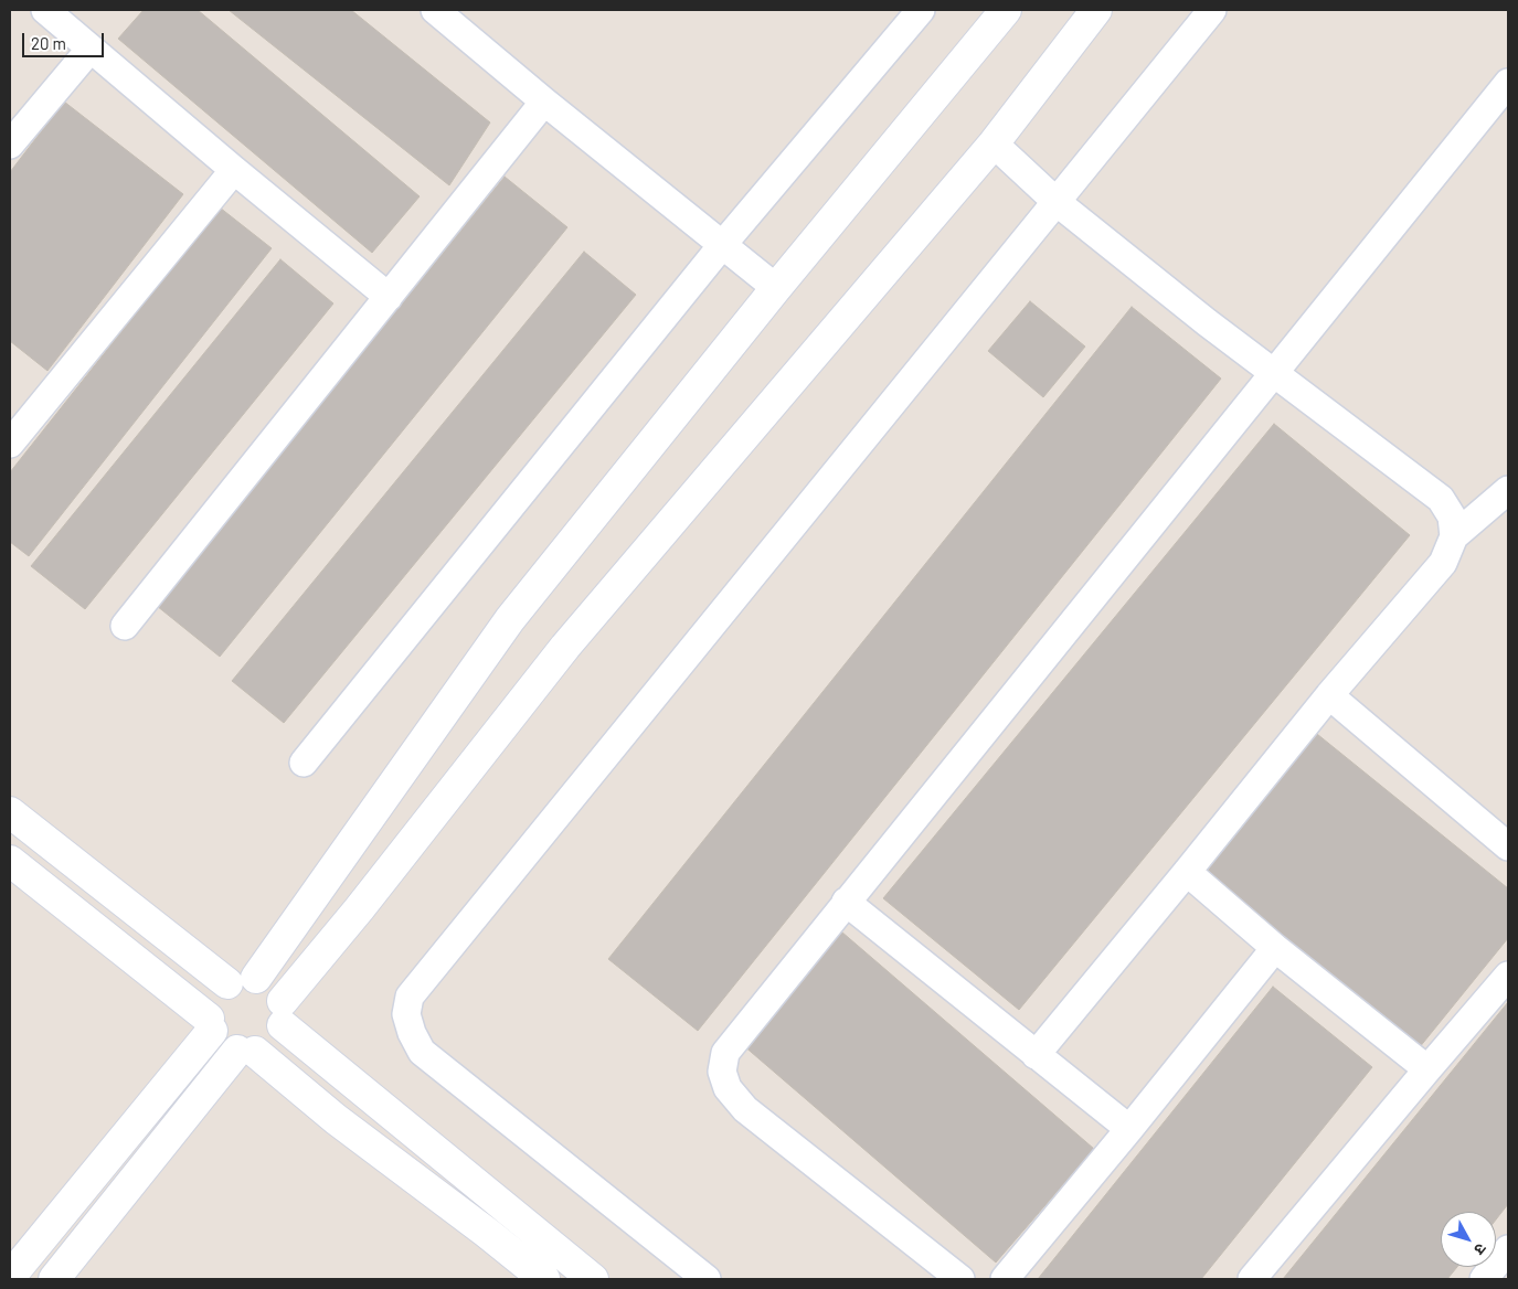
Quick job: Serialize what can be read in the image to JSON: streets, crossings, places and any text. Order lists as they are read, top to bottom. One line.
{"scale_bar":"20 m","north":"bottom right"}
